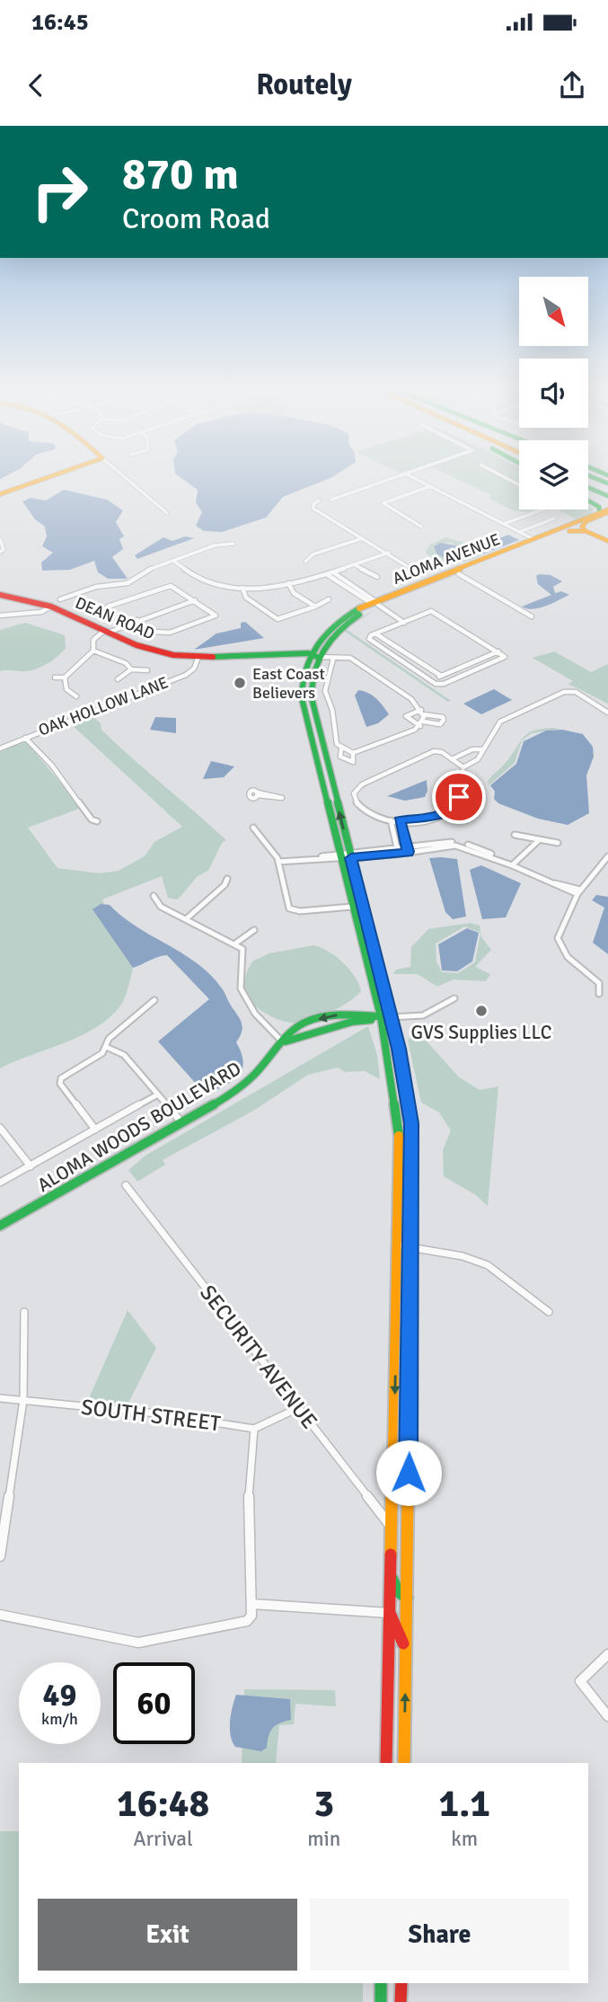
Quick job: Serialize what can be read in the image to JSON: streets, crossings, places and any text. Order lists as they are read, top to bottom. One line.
{"streets":{"main road":["ALOMA AVENUE","DEAN ROAD","ALOMA WOODS BOULEVARD"],"street":["OAK HOLLOW LANE","SECURITY AVENUE","SOUTH STREET"]},"crossings":[["ALOMA AVENUE","DEAN ROAD"],["DEAN ROAD","OAK HOLLOW LANE"]],"places":["East Coast Believers","GVS Supplies LLC"],"north":"bottom right","page":{"status":"16:45","header":"Routely","turn":["870 m","Croom Road"],"speed":"49 km/h","limit":"60","eta":["16:48","Arrival","3","min","1.1","km"],"buttons":["Exit","Share"]}}
